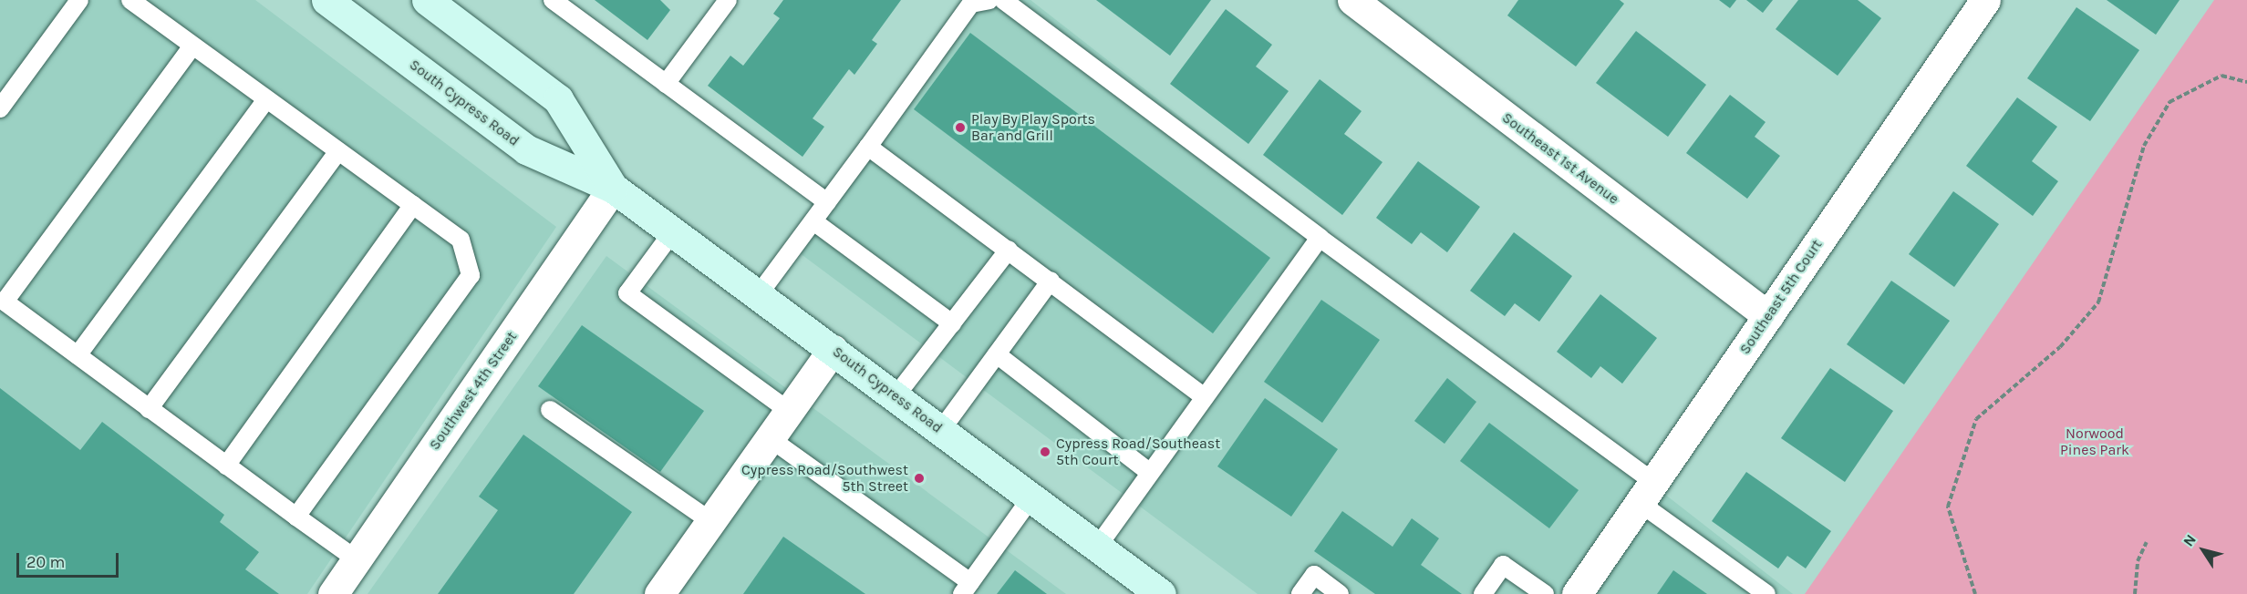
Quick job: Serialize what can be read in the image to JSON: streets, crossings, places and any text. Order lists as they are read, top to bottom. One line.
{"streets":{"street":["South Cypress Road","Southeast 1st Avenue","Southeast 5th Court","Southwest 4th Street"]},"crossings":[["South Cypress Road","Southwest 4th Street"],["Southeast 1st Avenue","Southeast 5th Court"]],"parks":["Norwood Pines Park"],"places":["Play By Play Sports Bar and Grill","Cypress Road/Southeast 5th Court","Cypress Road/Southwest 5th Street"],"scale_bar":"20 m","north":"top left"}
